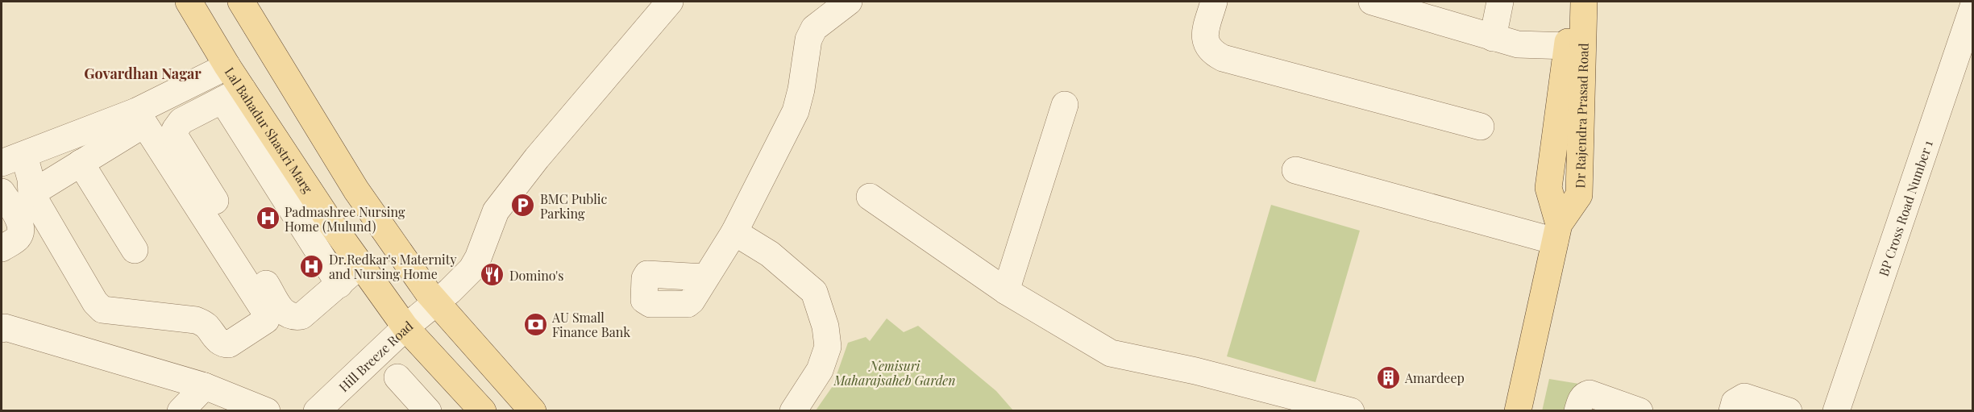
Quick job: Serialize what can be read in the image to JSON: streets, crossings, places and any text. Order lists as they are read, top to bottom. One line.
{"streets":{"main road":["Dr Rajendra Prasad Road","Lal Bahadur Shastri Marg"],"street":["BP Cross Road Number 1","Hill Breeze Road"]},"crossings":[["Lal Bahadur Shastri Marg","Hill Breeze Road"]],"districts":["Govardhan Nagar"],"parks":["Nemisuri Maharajsaheb Garden"],"places":{"parking":["BMC Public Parking"],"hospital":["Padmashree Nursing Home (Mulund)","Dr.Redkar's Maternity and Nursing Home"],"restaurant":["Domino's"],"bank":["AU Small Finance Bank"],"building":["Amardeep"]}}
